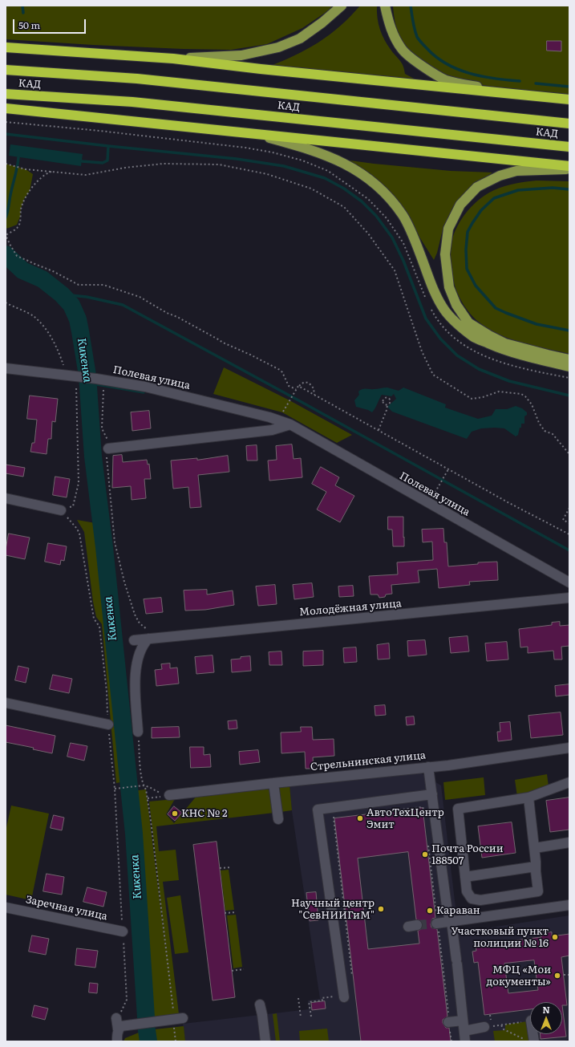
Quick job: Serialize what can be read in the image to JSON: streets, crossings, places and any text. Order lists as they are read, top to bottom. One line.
{"streets":{"highway":["КАД"],"street":["Полевая улица","Молодёжная улица","Стрельнинская улица","Заречная улица"]},"water":["Кикенка"],"places":["КНС № 2","АвтоТехЦентр Эмит","Почта России 188507","Научный центр \"СевНИИГиМ\"","Караван","Участковый пункт полиции № 16","МФЦ «Мои документы»"],"scale_bar":"50 m","north":"top"}
